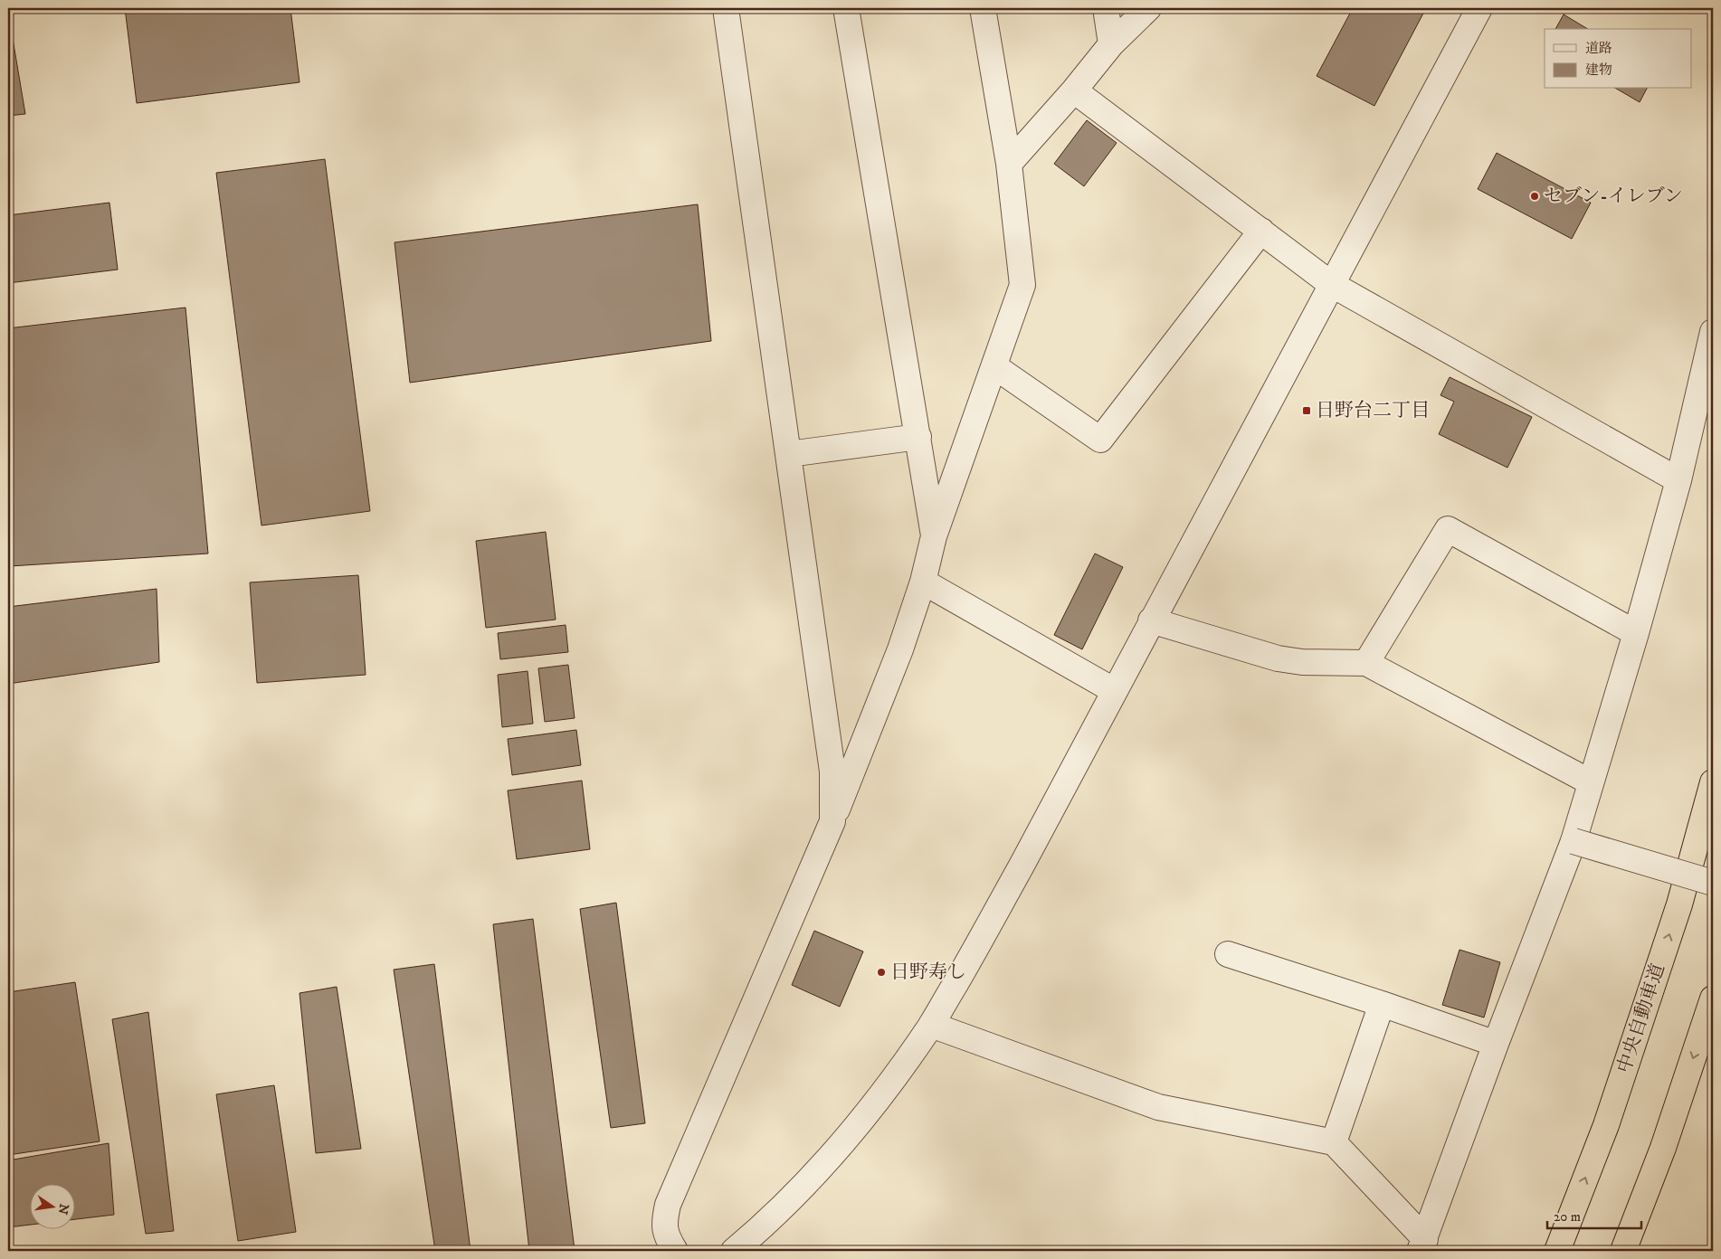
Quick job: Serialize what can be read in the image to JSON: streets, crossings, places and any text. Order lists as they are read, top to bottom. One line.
{"streets":{"highway":["中央自動車道"]},"places":{"other":["セブン-イレブン","日野寿し"],"transit":["日野台二丁目"]},"legend":["道路","建物"],"scale_bar":"20 m","north":"right"}
